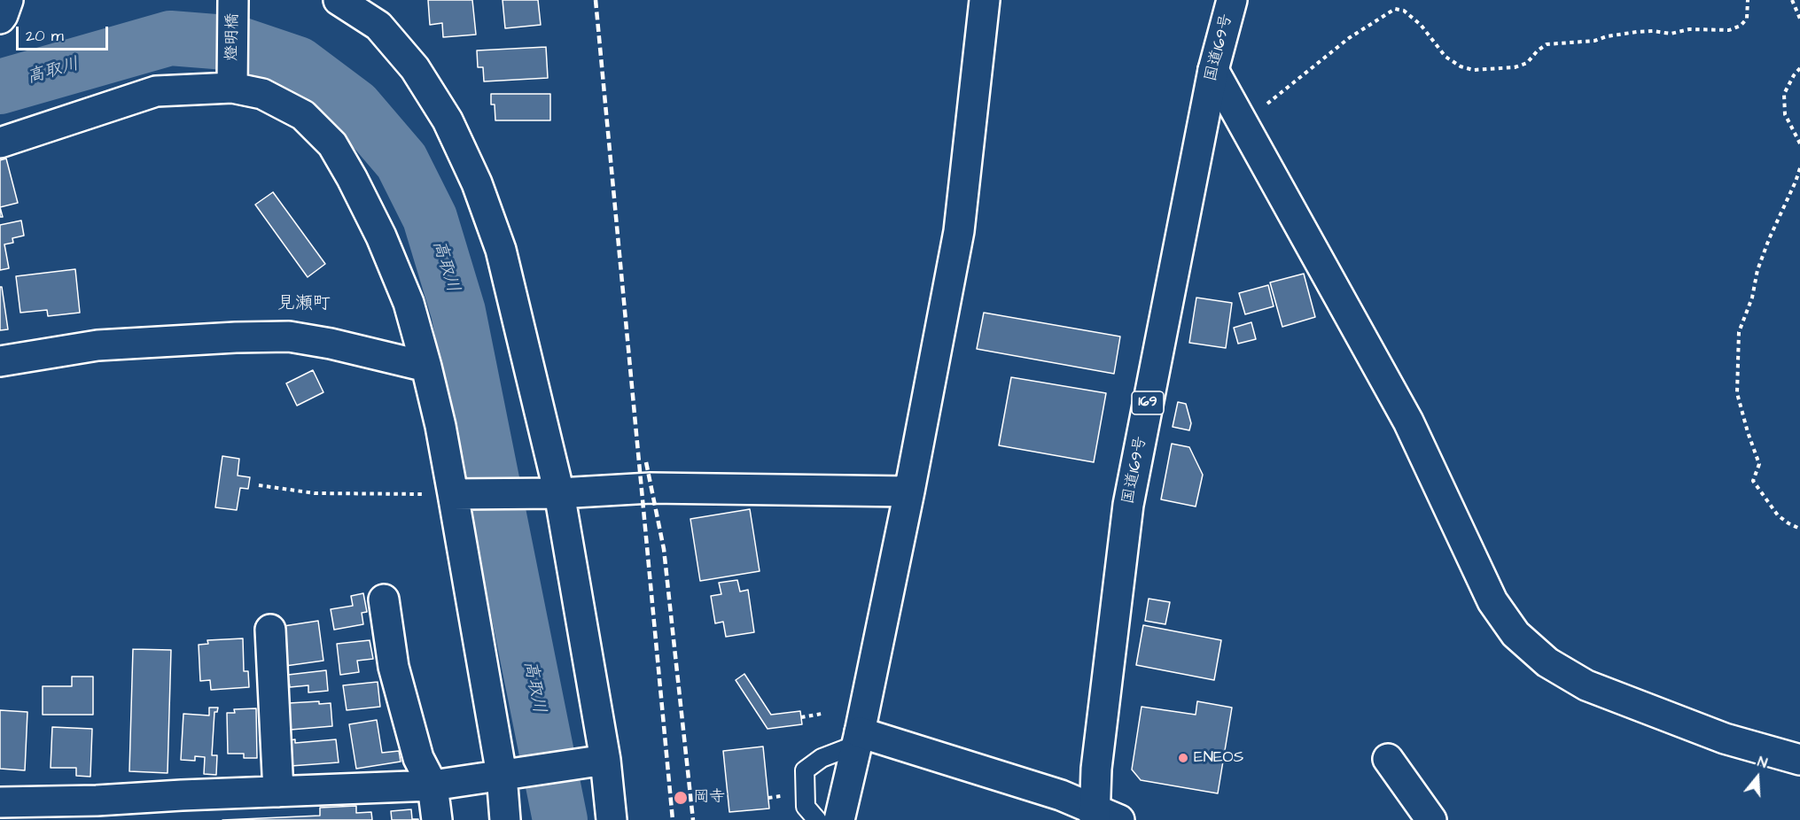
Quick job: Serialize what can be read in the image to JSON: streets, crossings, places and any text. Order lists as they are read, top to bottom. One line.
{"streets":{"main road":["燈明橋","国道169号","169"]},"districts":["見瀬町"],"water":["高取川"],"places":["ENEOS","岡寺"],"scale_bar":"20 m","north":"top"}
